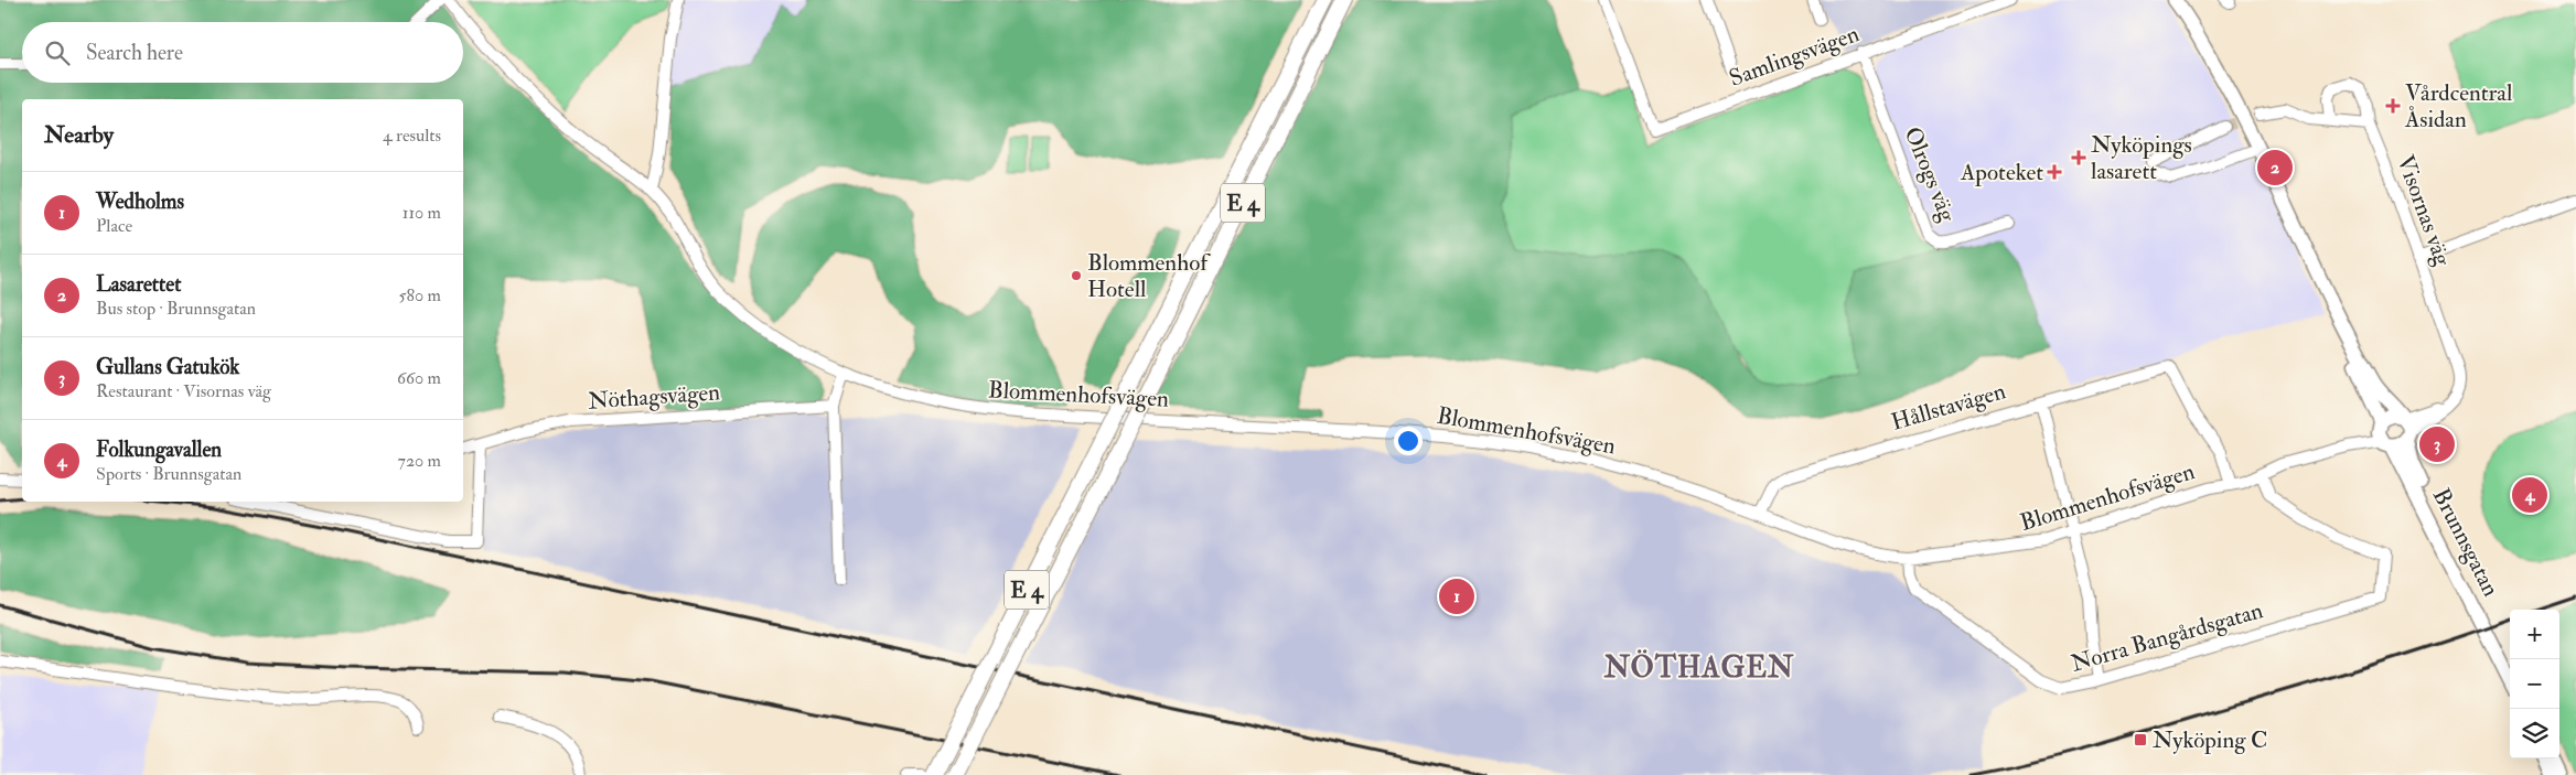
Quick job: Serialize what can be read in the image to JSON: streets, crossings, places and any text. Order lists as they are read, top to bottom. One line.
{"streets":{"highway":["E 4"],"main road":["Brunnsgatan"],"street":["Samlingsvägen","Olrogs väg","Visornas väg","Blommenhofsvägen","Nöthagsvägen","Hållstavägen","Norra Bangårdsgatan"]},"crossings":[["Samlingsvägen","Olrogs väg"],["Visornas väg","Brunnsgatan"],["Blommenhofsvägen","Hållstavägen"],["Blommenhofsvägen","Brunnsgatan"],["Blommenhofsvägen","Norra Bangårdsgatan"]],"districts":["NÖTHAGEN"],"places":{"health":["Vårdcentral Åsidan","Nyköpings lasarett","Apoteket"],"other":["Blommenhof Hotell"],"transit":["Nyköping C"]},"page":{"search":"Search here","heading":["Nearby","4 results"],"pins":["2","3","4","1"],"list":[{"mark":"1","name":"Wedholms","note":"Place","value":"110 m"},{"mark":"2","name":"Lasarettet","note":"Bus stop · Brunnsgatan","value":"580 m"},{"mark":"3","name":"Gullans Gatukök","note":"Restaurant · Visornas väg","value":"660 m"},{"mark":"4","name":"Folkungavallen","note":"Sports · Brunnsgatan","value":"720 m"}],"map_buttons":["+","−"]}}
